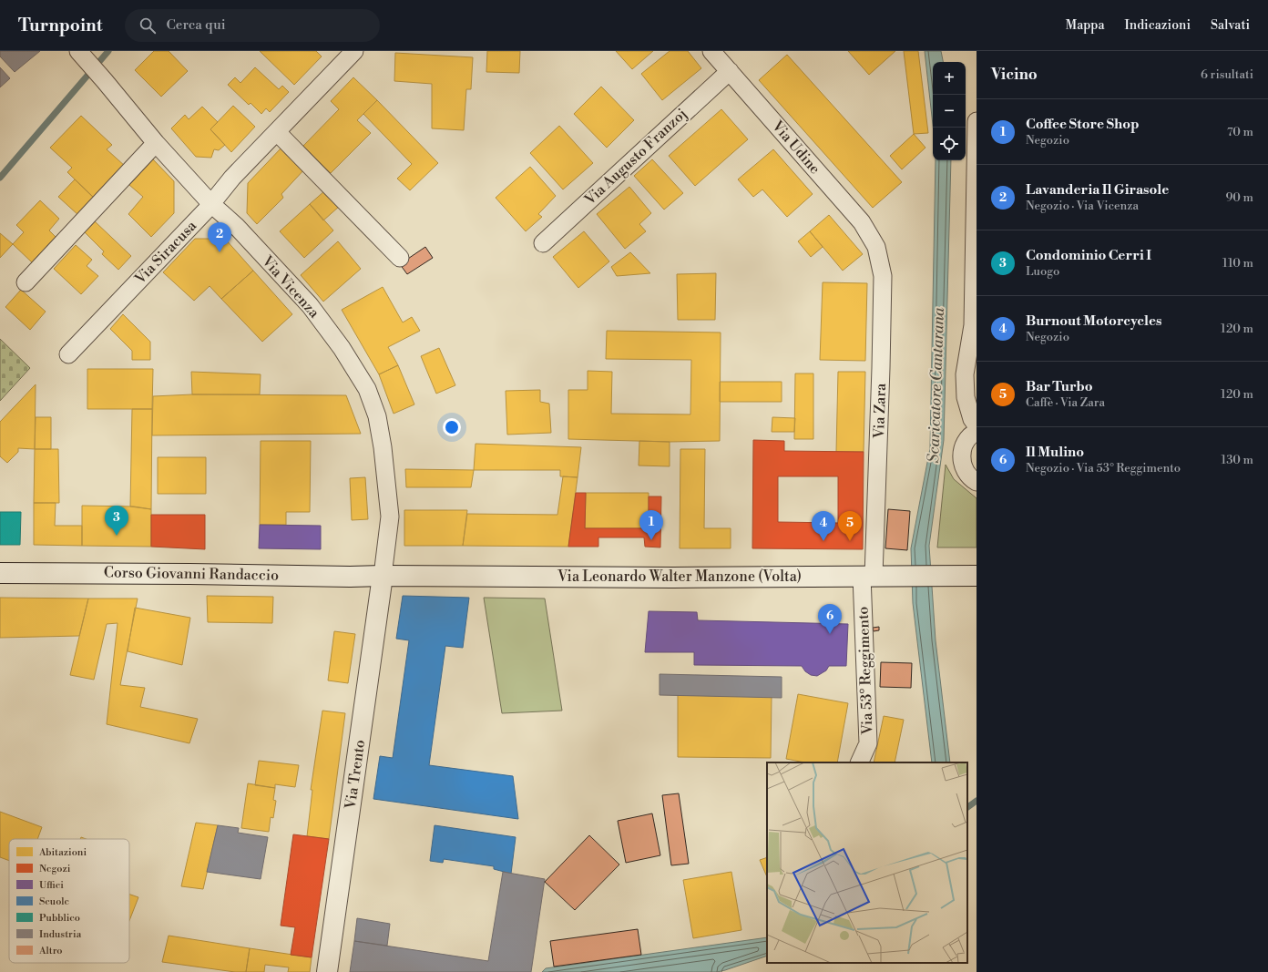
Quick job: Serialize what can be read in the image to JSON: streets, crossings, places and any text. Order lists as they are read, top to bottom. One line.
{"streets":{"main road":["Corso Giovanni Randaccio","Via Leonardo Walter Manzone (Volta)","Via Trento"],"street":["Via Udine","Via Augusto Franzoj","Via Siracusa","Via Vicenza","Via Zara","Via 53° Reggimento"]},"crossings":[["Via Udine","Via Augusto Franzoj"],["Via Udine","Via Zara"],["Via Siracusa","Via Vicenza"],["Via Vicenza","Corso Giovanni Randaccio"],["Via Vicenza","Via Leonardo Walter Manzone (Volta)"],["Via Vicenza","Via Trento"],["Via Zara","Via Leonardo Walter Manzone (Volta)"],["Via Zara","Via 53° Reggimento"],["Corso Giovanni Randaccio","Via Leonardo Walter Manzone (Volta)"],["Corso Giovanni Randaccio","Via Trento"],["Via Leonardo Walter Manzone (Volta)","Via 53° Reggimento"],["Via Leonardo Walter Manzone (Volta)","Via Trento"]],"water":["Scaricatore Cantarana"],"legend":["Abitazioni","Negozi","Uffici","Scuole","Pubblico","Industria","Altro"],"page":{"header":"Turnpoint","search":"Cerca qui","nav":["Mappa","Indicazioni","Salvati"],"heading":["Vicino","6 risultati"],"map_buttons":["+","−"],"list":[{"mark":"1","name":"Coffee Store Shop","note":"Negozio","value":"70 m"},{"mark":"2","name":"Lavanderia Il Girasole","note":"Negozio · Via Vicenza","value":"90 m"},{"mark":"3","name":"Condominio Cerri I","note":"Luogo","value":"110 m"},{"mark":"4","name":"Burnout Motorcycles","note":"Negozio","value":"120 m"},{"mark":"5","name":"Bar Turbo","note":"Caffè · Via Zara","value":"120 m"},{"mark":"6","name":"Il Mulino","note":"Negozio · Via 53° Reggimento","value":"130 m"}],"pins":["2","3","1","4","5","6"]}}
